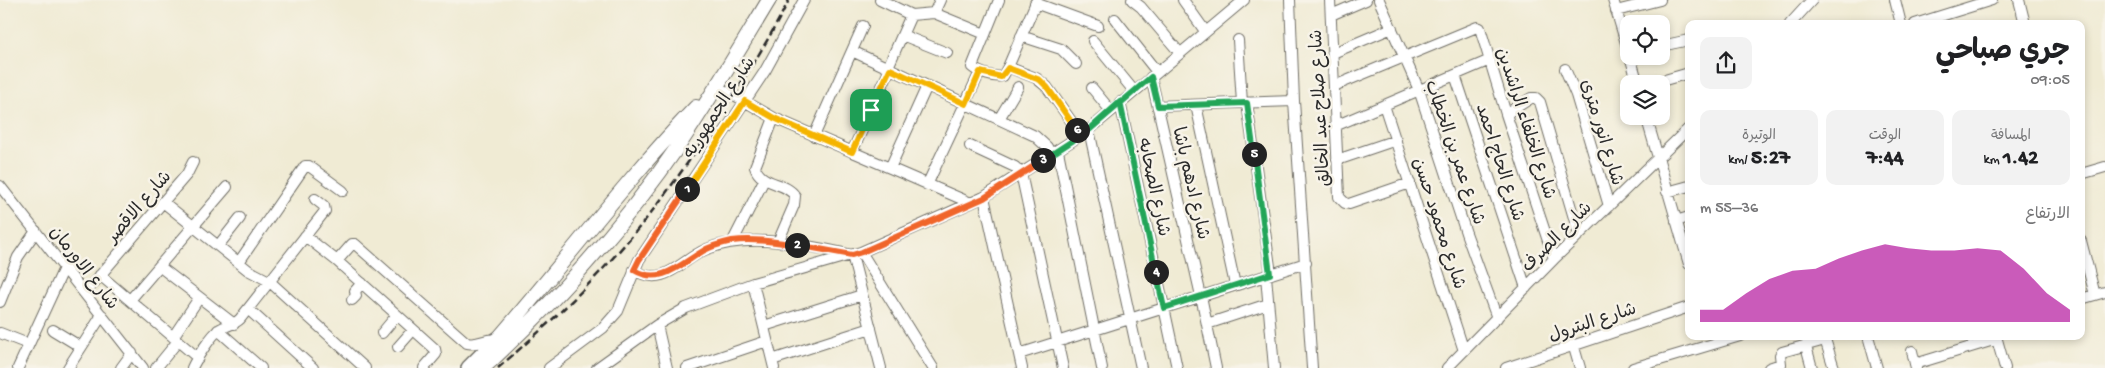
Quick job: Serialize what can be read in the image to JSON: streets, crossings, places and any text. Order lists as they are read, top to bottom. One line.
{"streets":{"main road":["شارع الجمهوريه"],"street":["شارع صلاح عبد الخالق","شارع الخلفاء الراشدين","شارع انور مترى","شارع عمر بن الخطاب","شارع الحاج احمد","شارع ادهم باشا","شارع الصحابه","شارع الاقصر","شارع محمود حسن","شارع الصرف","شارع الاورمان","شارع البترول"]},"crossings":[["شارع صلاح عبد الخالق","شارع محمود حسن"],["شارع الخلفاء الراشدين","شارع عمر بن الخطاب"],["شارع الخلفاء الراشدين","شارع الصرف"],["شارع انور مترى","شارع الصرف"],["شارع عمر بن الخطاب","شارع الصرف"],["شارع الحاج احمد","شارع الصرف"],["شارع الاقصر","شارع الاورمان"],["شارع محمود حسن","شارع الصرف"]],"page":{"heading":["جري صباحي","09:05"],"stats":[["المسافة","1.42 km"],["الوقت","7:44"],["الوتيرة","5:27 /km"]],"pins":["6","5","3","1","2","4"],"chart":["الارتفاع","36–55 m"]}}
